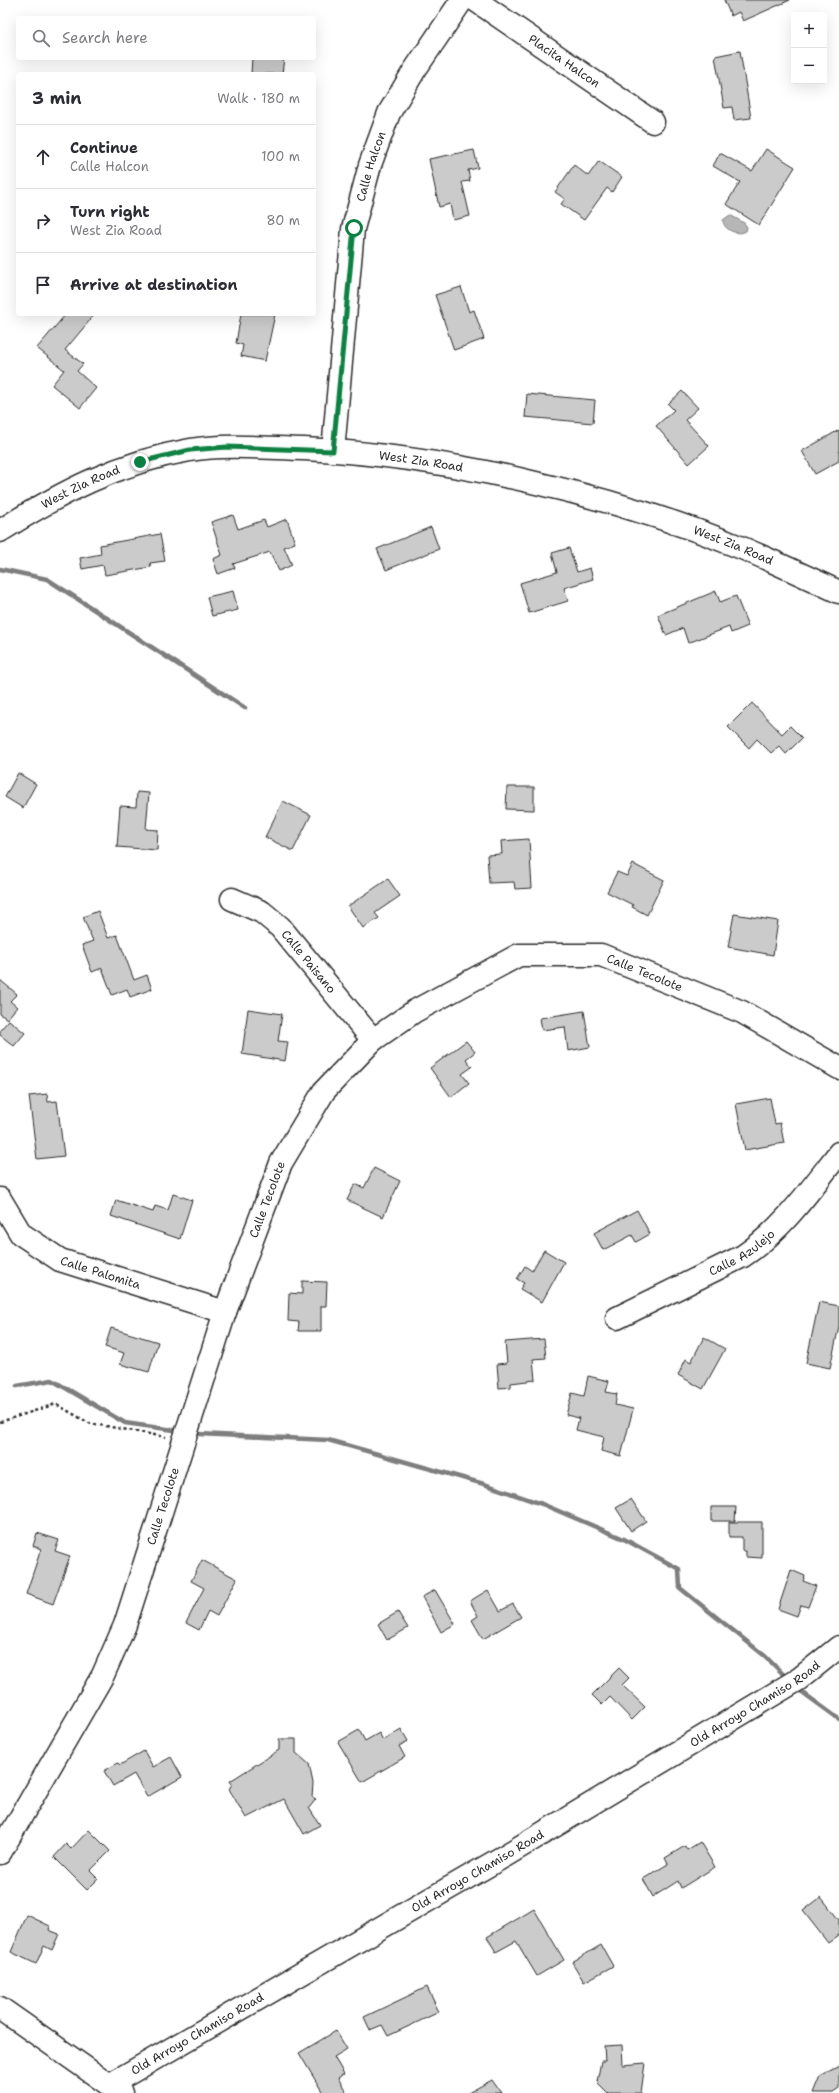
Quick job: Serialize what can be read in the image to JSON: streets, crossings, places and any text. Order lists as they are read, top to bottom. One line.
{"streets":{"street":["Placita Halcon","Calle Halcon","West Zia Road","Calle Paisano","Calle Tecolote","Calle Azulejo","Calle Palomita","Old Arroyo Chamiso Road"]},"crossings":[["Calle Halcon","West Zia Road"],["Calle Paisano","Calle Tecolote"],["Calle Tecolote","Calle Palomita"]],"page":{"map_buttons":["+","−"],"search":"Search here","heading":["3 min","Walk · 180 m"],"list":[["Continue","Calle Halcon","100 m"],["Turn right","West Zia Road","80 m"],"Arrive at destination"]}}
